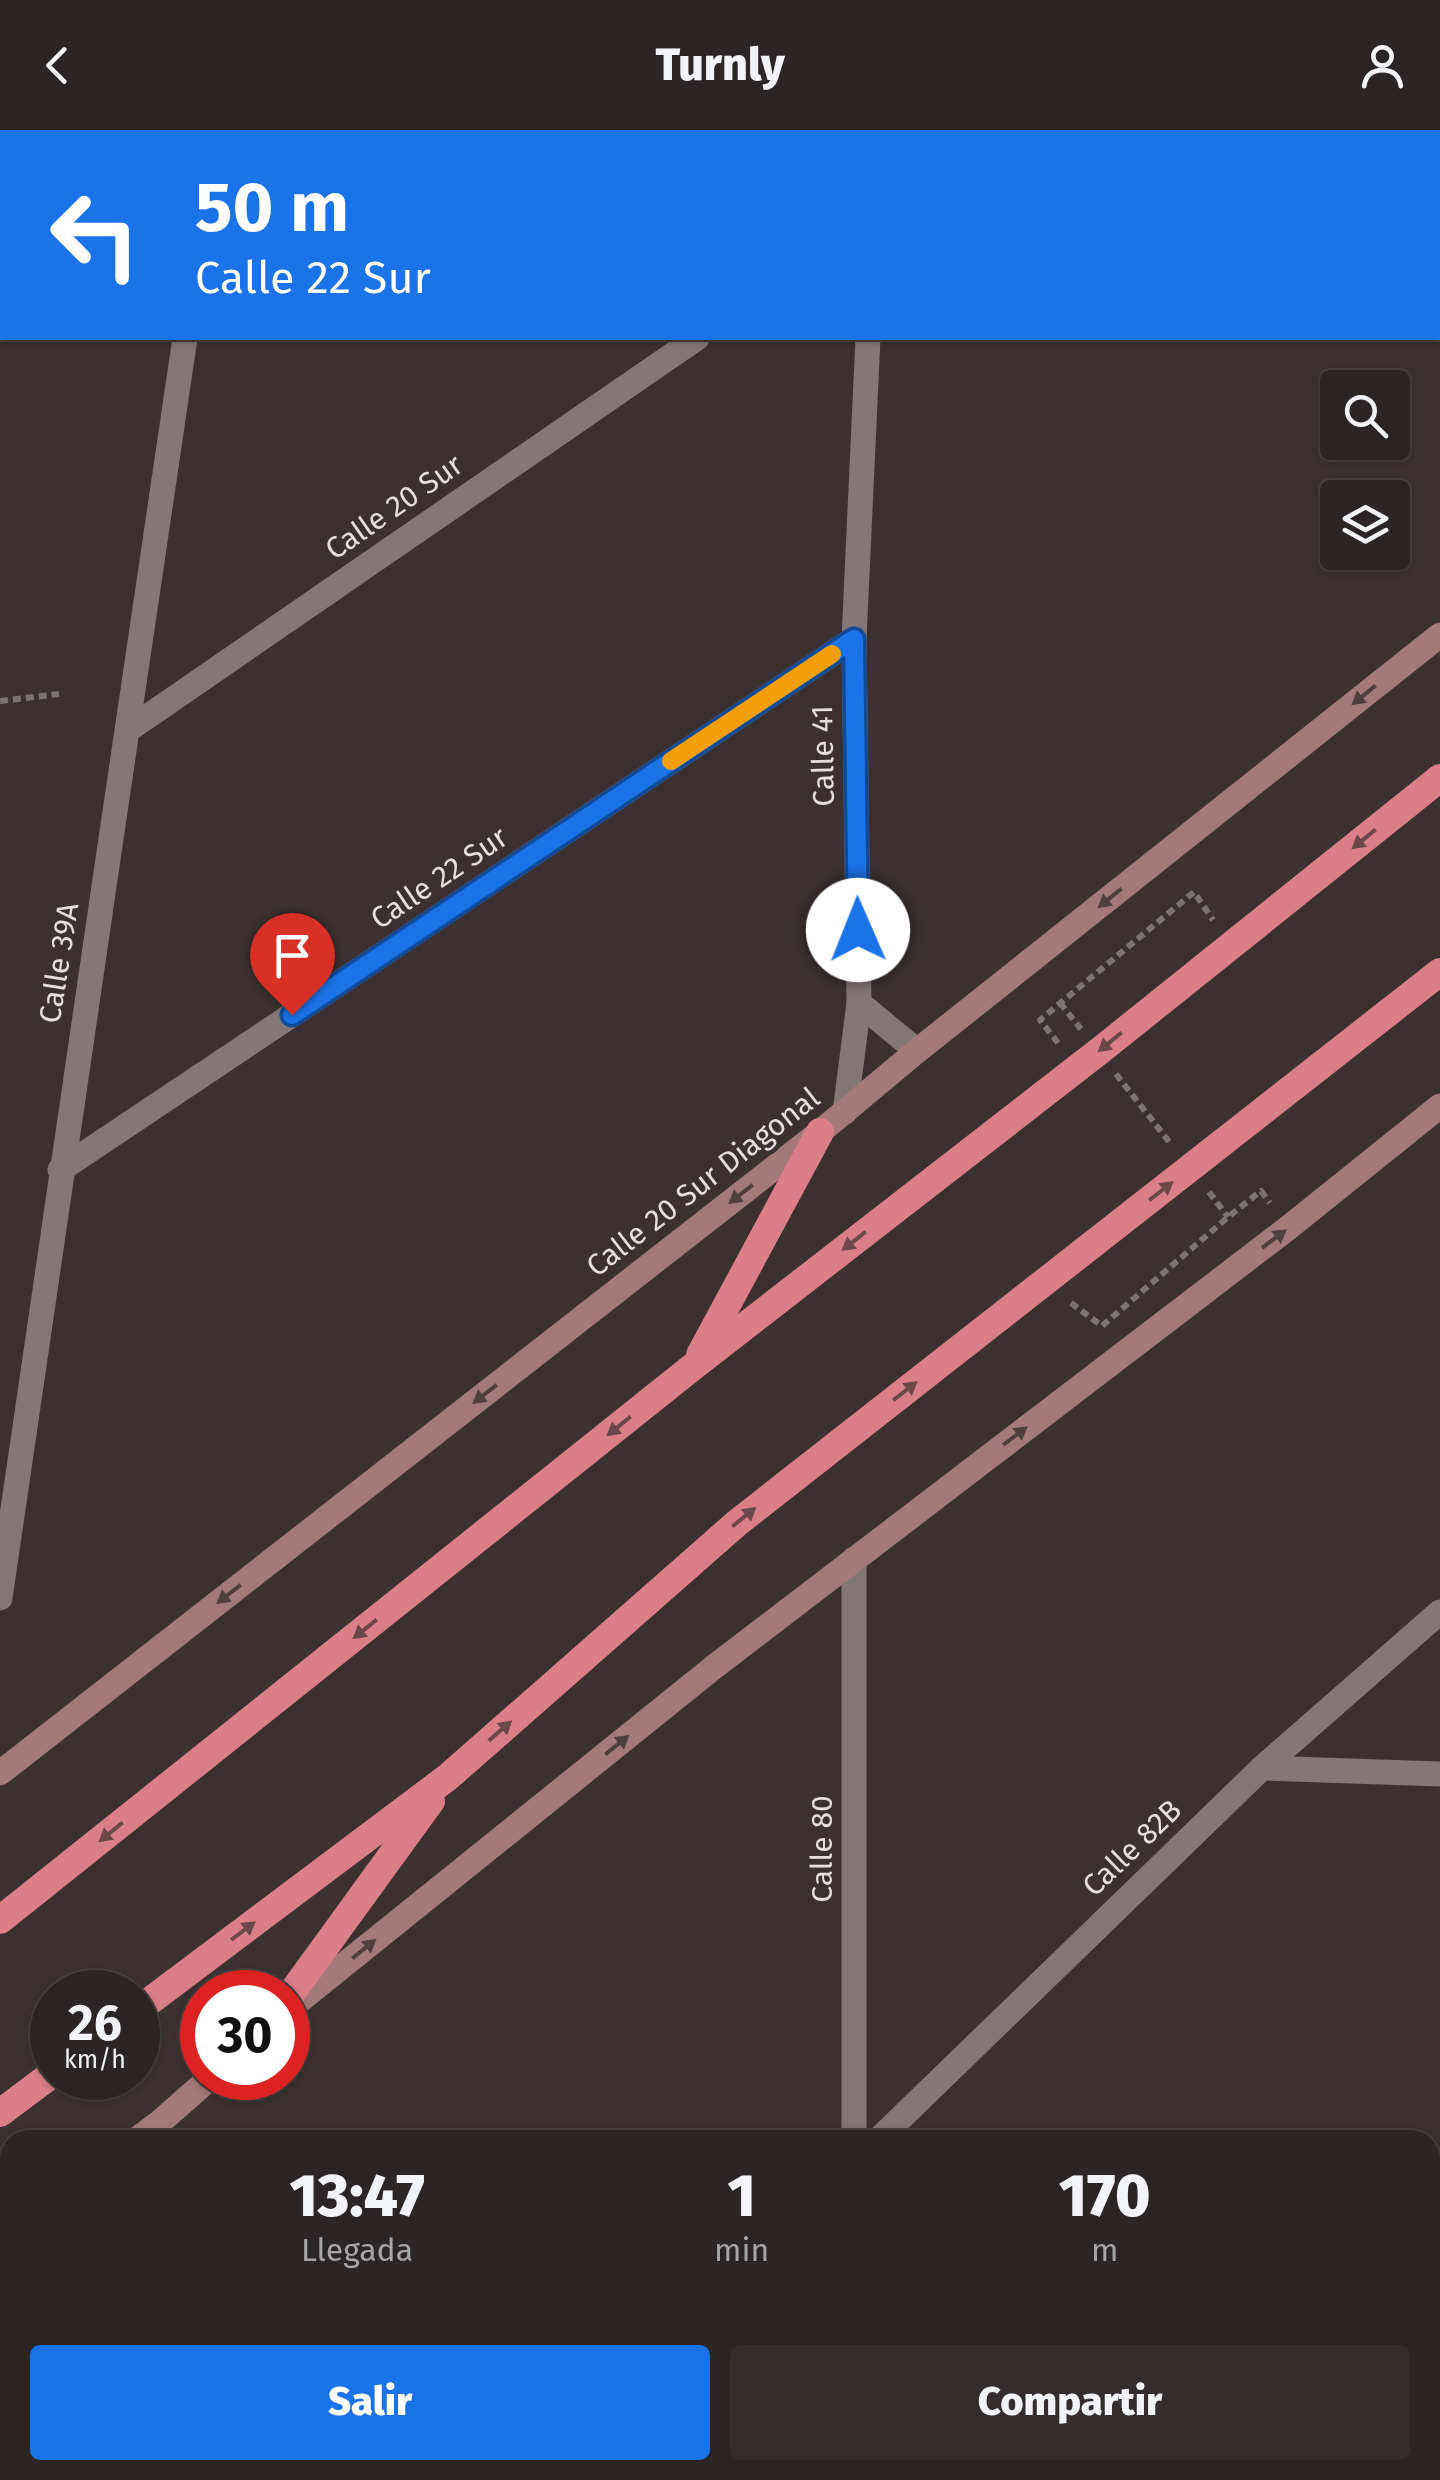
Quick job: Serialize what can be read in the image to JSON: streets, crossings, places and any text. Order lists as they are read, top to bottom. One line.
{"streets":{"main road":["Calle 20 Sur Diagonal"],"street":["Calle 20 Sur","Calle 41","Calle 22 Sur","Calle 39A","Calle 82B","Calle 80"]},"crossings":[["Calle 20 Sur","Calle 39A"],["Calle 41","Calle 22 Sur"],["Calle 41","Calle 20 Sur Diagonal"],["Calle 22 Sur","Calle 39A"]],"one_way":["Calle 20 Sur Diagonal"],"page":{"header":"Turnly","turn":["50 m","Calle 22 Sur"],"speed":"26 km/h","limit":"30","eta":["13:47","Llegada","1","min","170","m"],"buttons":["Salir","Compartir"]}}
